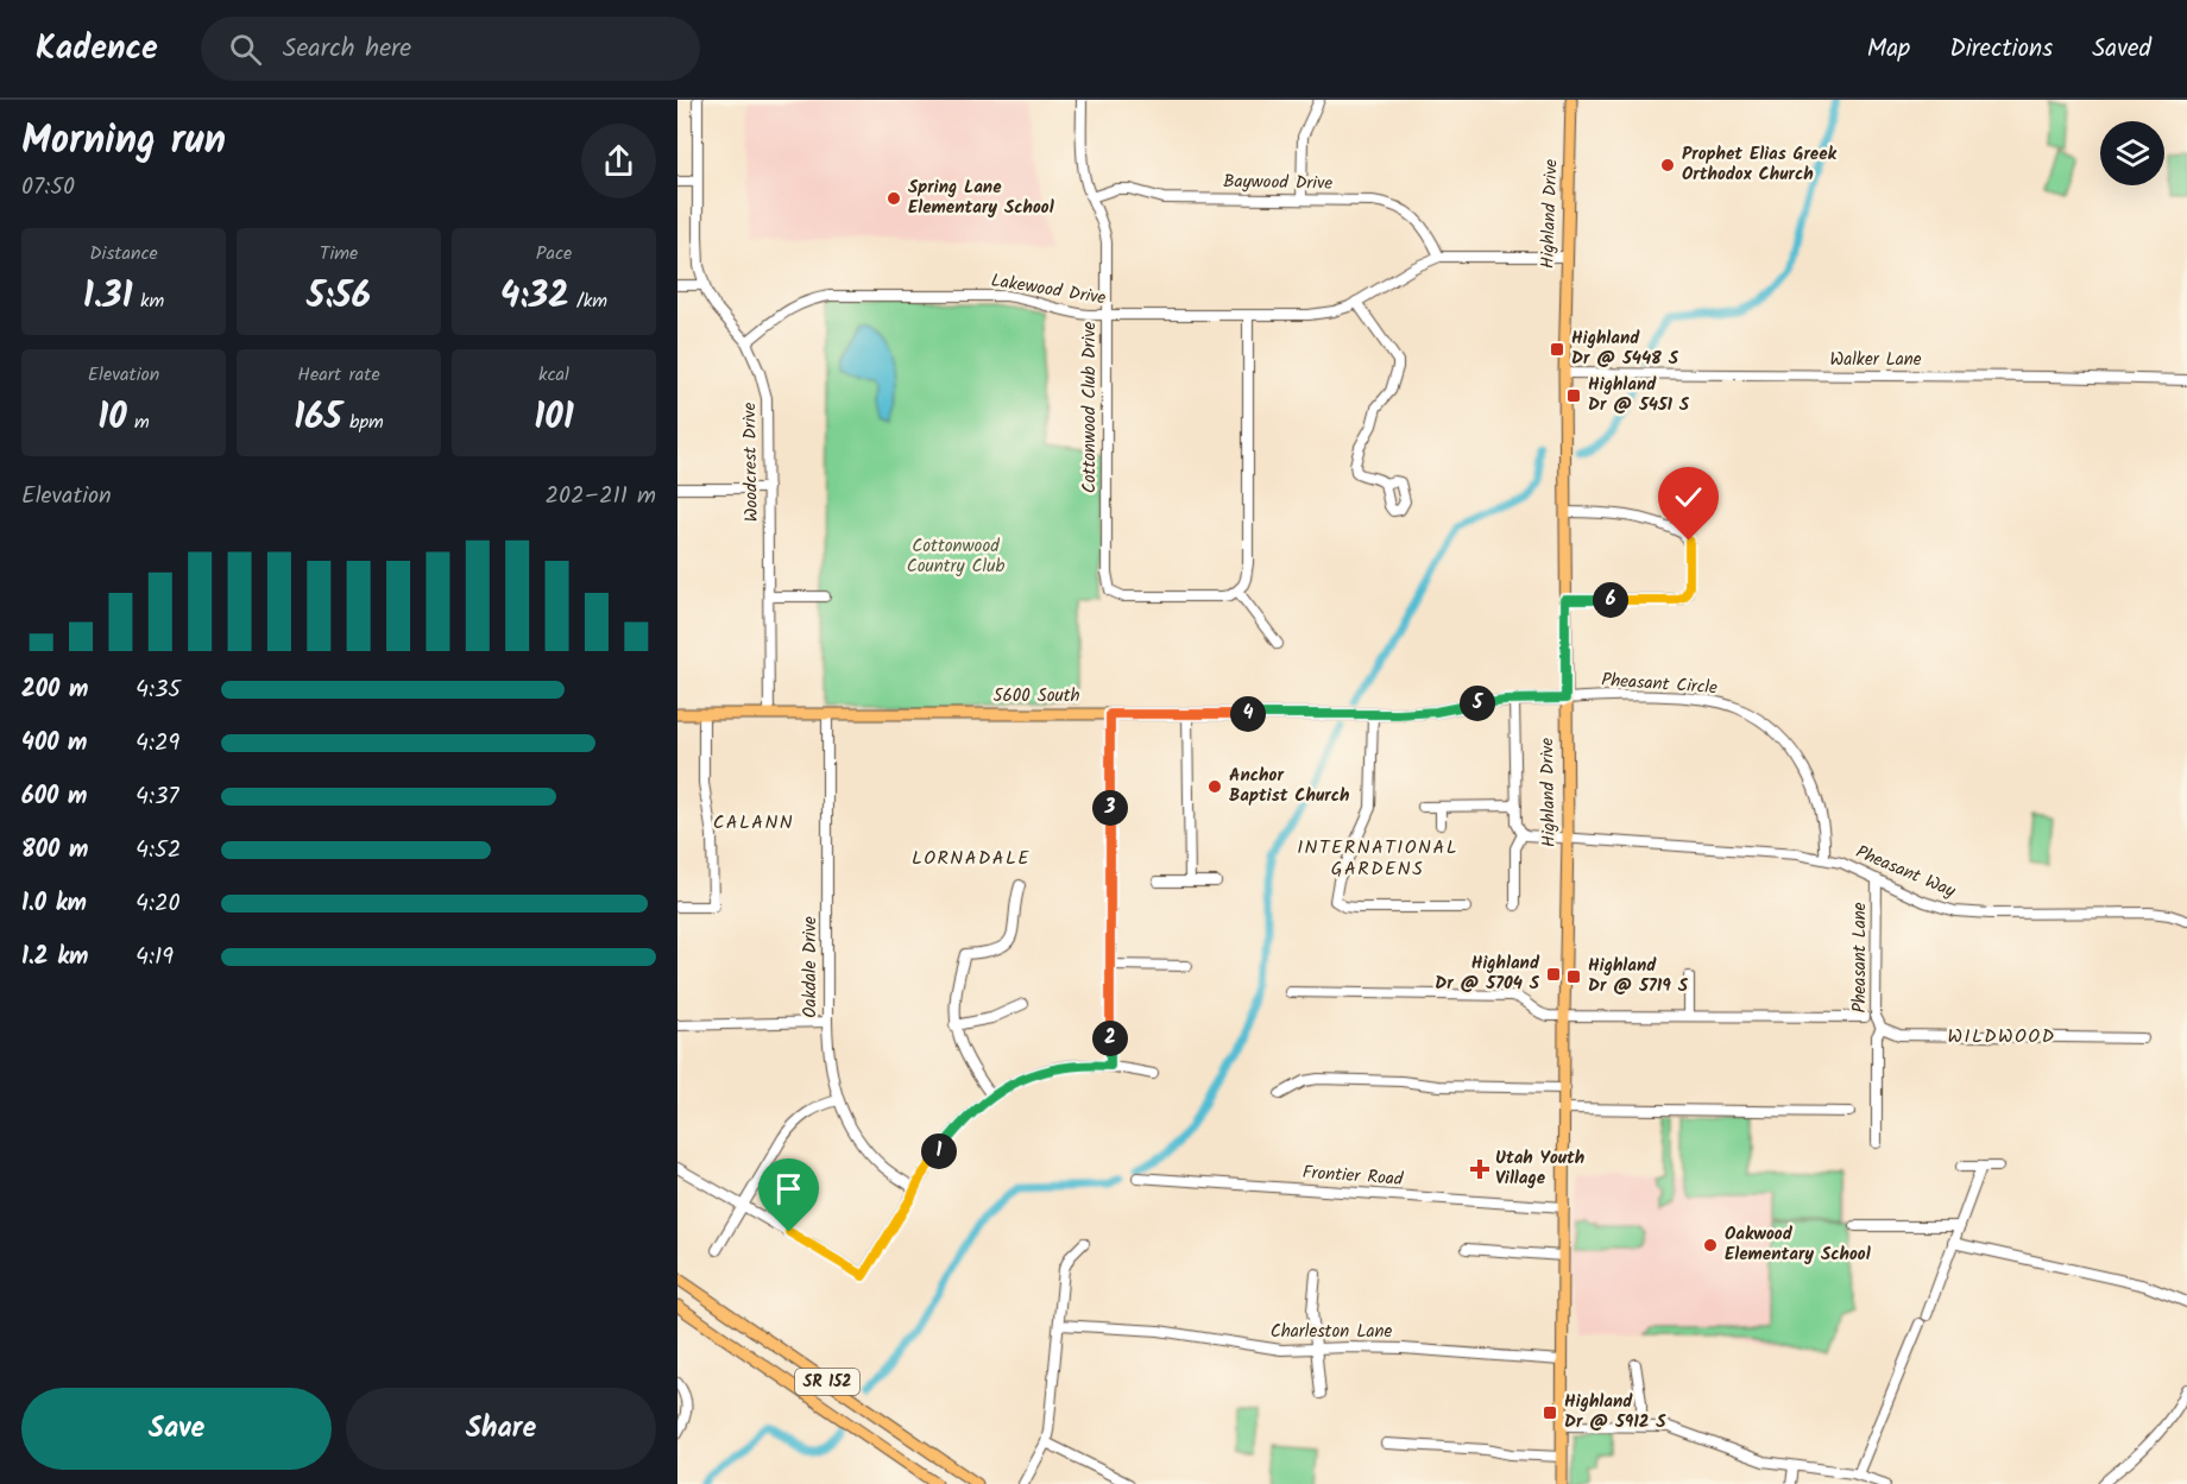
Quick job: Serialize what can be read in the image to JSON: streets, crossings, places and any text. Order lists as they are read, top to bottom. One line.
{"streets":{"main road":["Highland Drive","5600 South","SR 152"],"street":["Baywood Drive","Lakewood Drive","Walker Lane","Cottonwood Club Drive","Woodcrest Drive","Pheasant Circle","Pheasant Way","Pheasant Lane","Oakdale Drive","Frontier Road","Charleston Lane"]},"crossings":[["Baywood Drive","Lakewood Drive"],["Baywood Drive","Cottonwood Club Drive"],["Highland Drive","Lakewood Drive"],["Highland Drive","Walker Lane"],["Highland Drive","Pheasant Circle"],["Highland Drive","5600 South"],["Highland Drive","Pheasant Way"],["Highland Drive","Frontier Road"],["Highland Drive","Charleston Lane"],["Lakewood Drive","Cottonwood Club Drive"],["Lakewood Drive","Woodcrest Drive"],["Woodcrest Drive","5600 South"],["Pheasant Circle","5600 South"],["Pheasant Circle","Pheasant Way"],["5600 South","Oakdale Drive"],["Pheasant Way","Pheasant Lane"]],"districts":["CALANN","INTERNATIONAL GARDENS","LORNADALE","WILDWOOD"],"parks":["Cottonwood Country Club"],"places":{"other":["Prophet Elias Greek Orthodox Church","Spring Lane Elementary School","Anchor Baptist Church","Oakwood Elementary School"],"transit":["Highland Dr @ 5448 S","Highland Dr @ 5451 S","Highland Dr @ 5704 S","Highland Dr @ 5719 S","Highland Dr @ 5912 S"],"health":["Utah Youth Village"]},"page":{"header":"Kadence","search":"Search here","nav":["Map","Directions","Saved"],"heading":["Morning run","07:50"],"stats":[["Distance","1.31 km"],["Time","5:56"],["Pace","4:32 /km"],["Elevation","10 m"],["Heart rate","165 bpm"],["kcal","101"]],"chart":["Elevation","202–211 m"],"pins":["6","5","4","3","2","1"],"list":[{"name":"200 m","note":"4:35"},{"name":"400 m","note":"4:29"},{"name":"600 m","note":"4:37"},{"name":"800 m","note":"4:52"},{"name":"1.0 km","note":"4:20"},{"name":"1.2 km","note":"4:19"}],"buttons":["Save","Share"]}}
